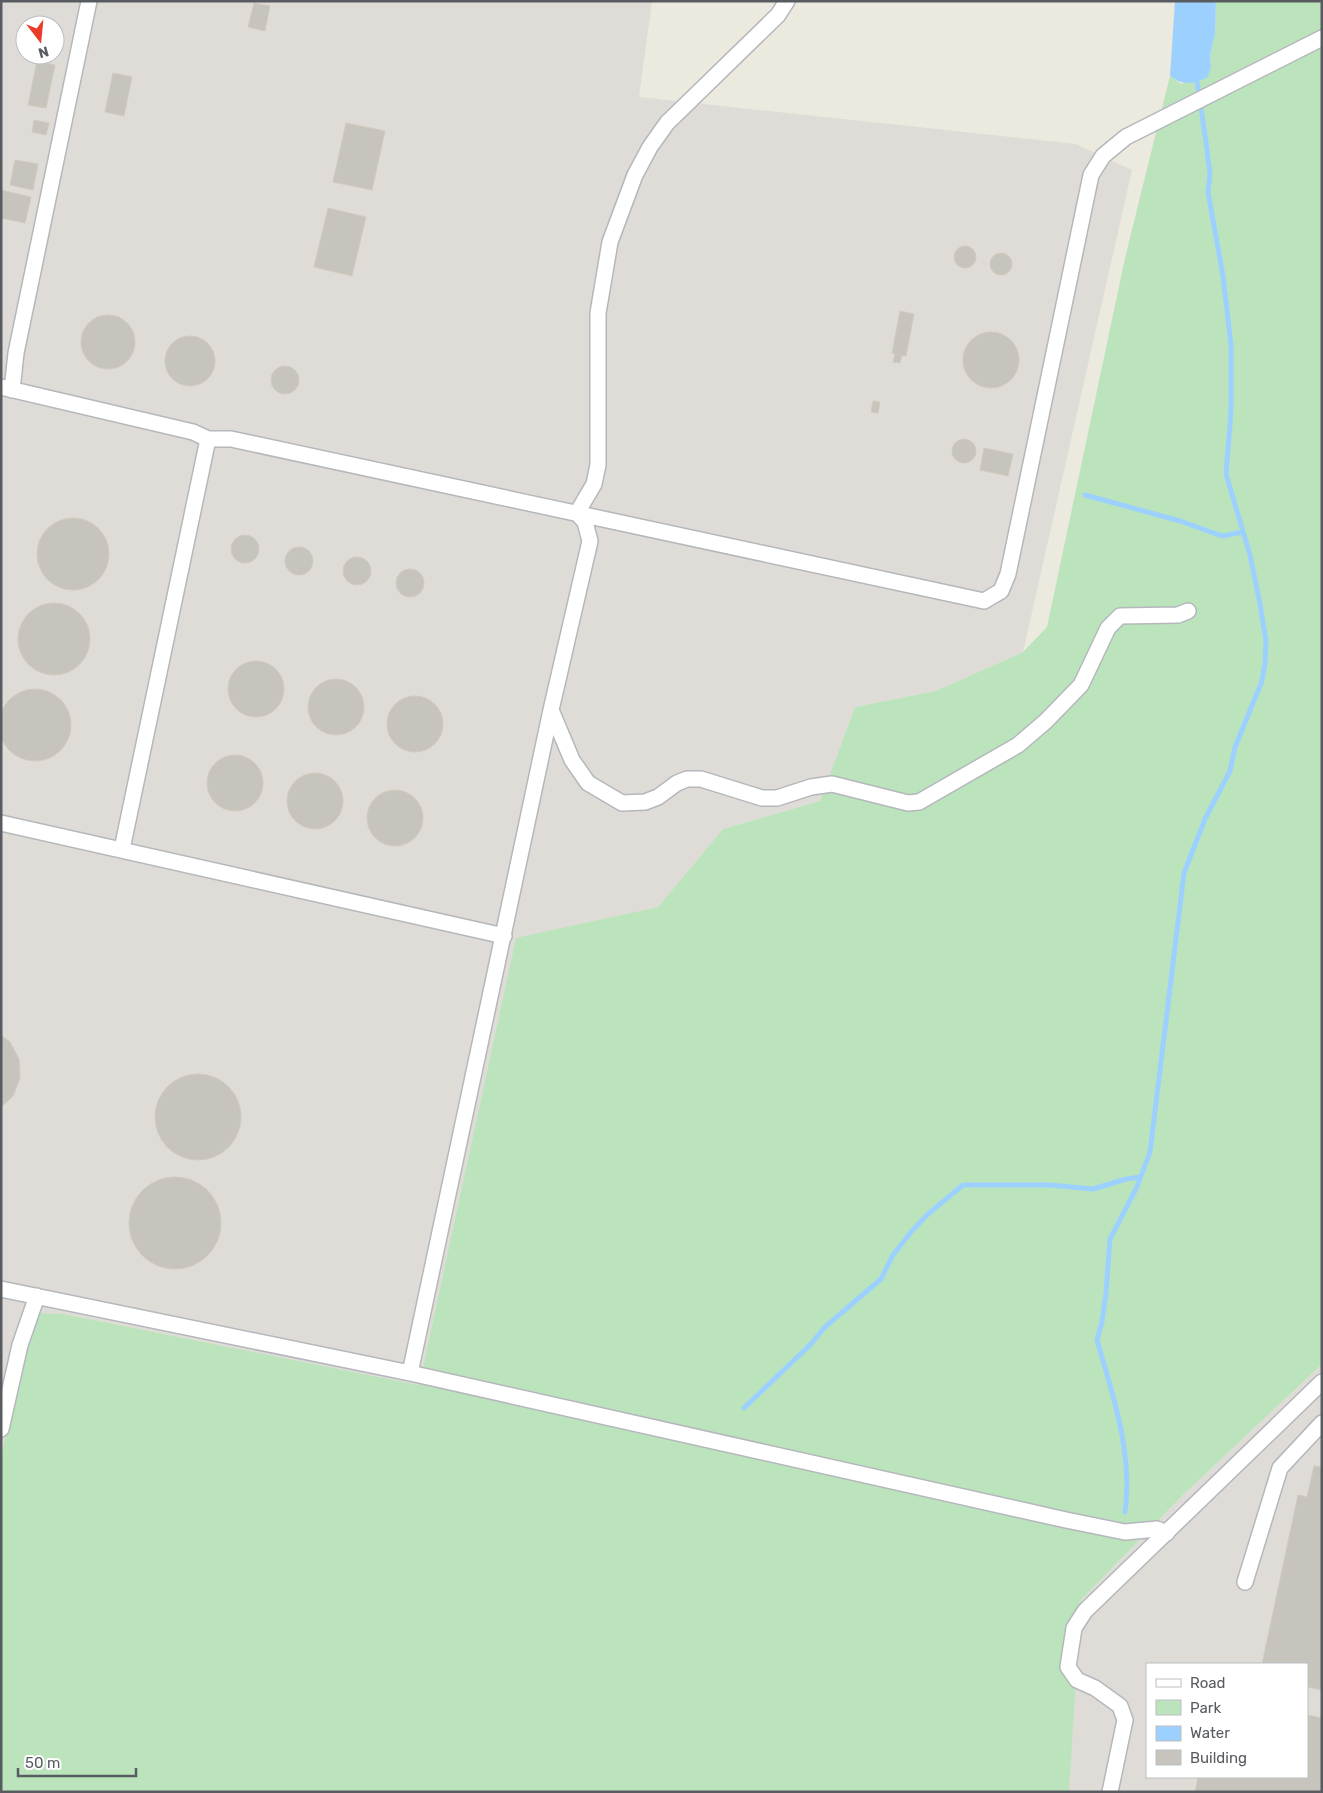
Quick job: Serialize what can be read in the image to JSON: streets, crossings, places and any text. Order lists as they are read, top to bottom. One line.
{"legend":["Road","Park","Water","Building"],"scale_bar":"50 m","north":"bottom"}
